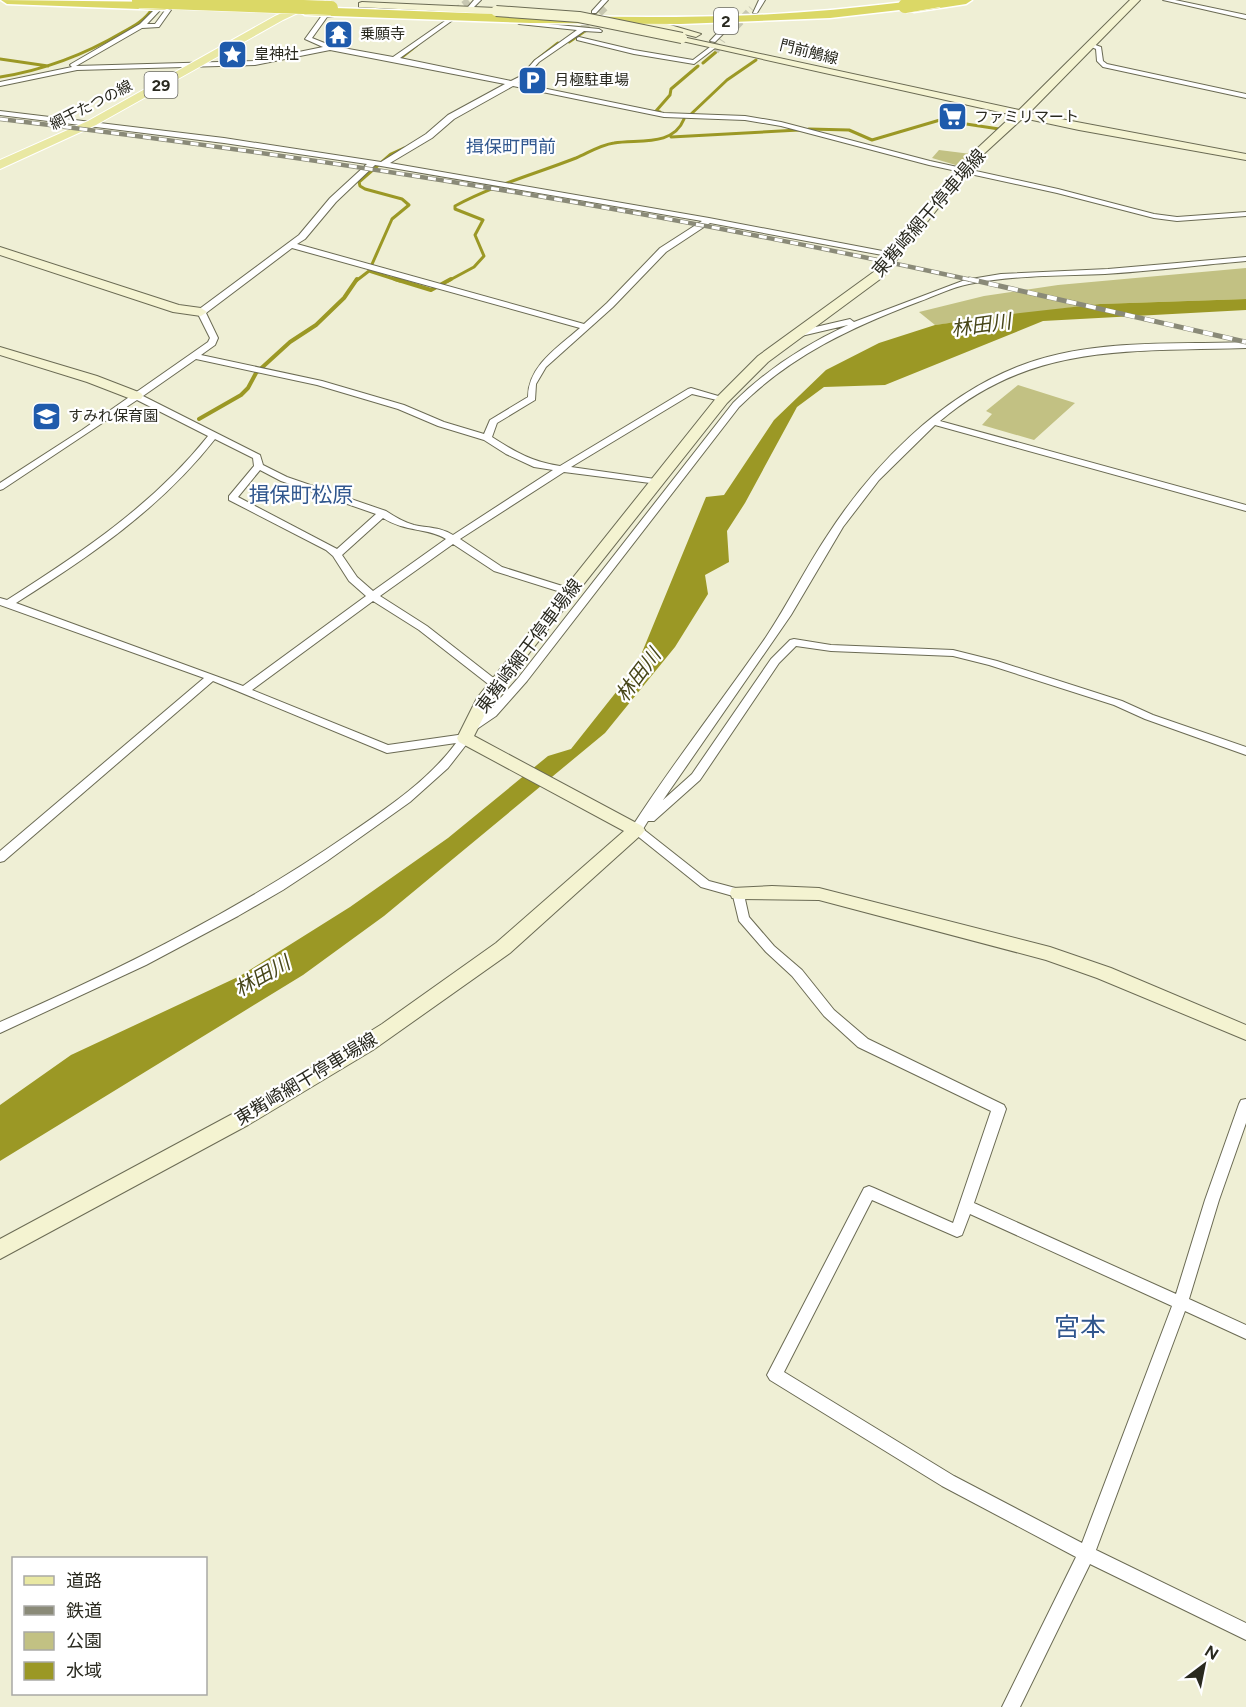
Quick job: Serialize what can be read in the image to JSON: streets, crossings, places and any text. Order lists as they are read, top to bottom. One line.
{"streets":{"highway":["2"],"main road":["門前鵤線","29","網干たつの線","東觜崎網干停車場線"]},"crossings":[["2","門前鵤線"],["2","網干たつの線"],["門前鵤線","東觜崎網干停車場線"]],"districts":["揖保町門前","揖保町松原","宮本"],"water":["林田川"],"places":{"temple":["乗願寺"],"place":["皇神社"],"parking":["月極駐車場"],"supermarket":["ファミリマート"],"school or university":["すみれ保育園"]},"legend":["道路","鉄道","公園","水域"],"north":"top right"}
